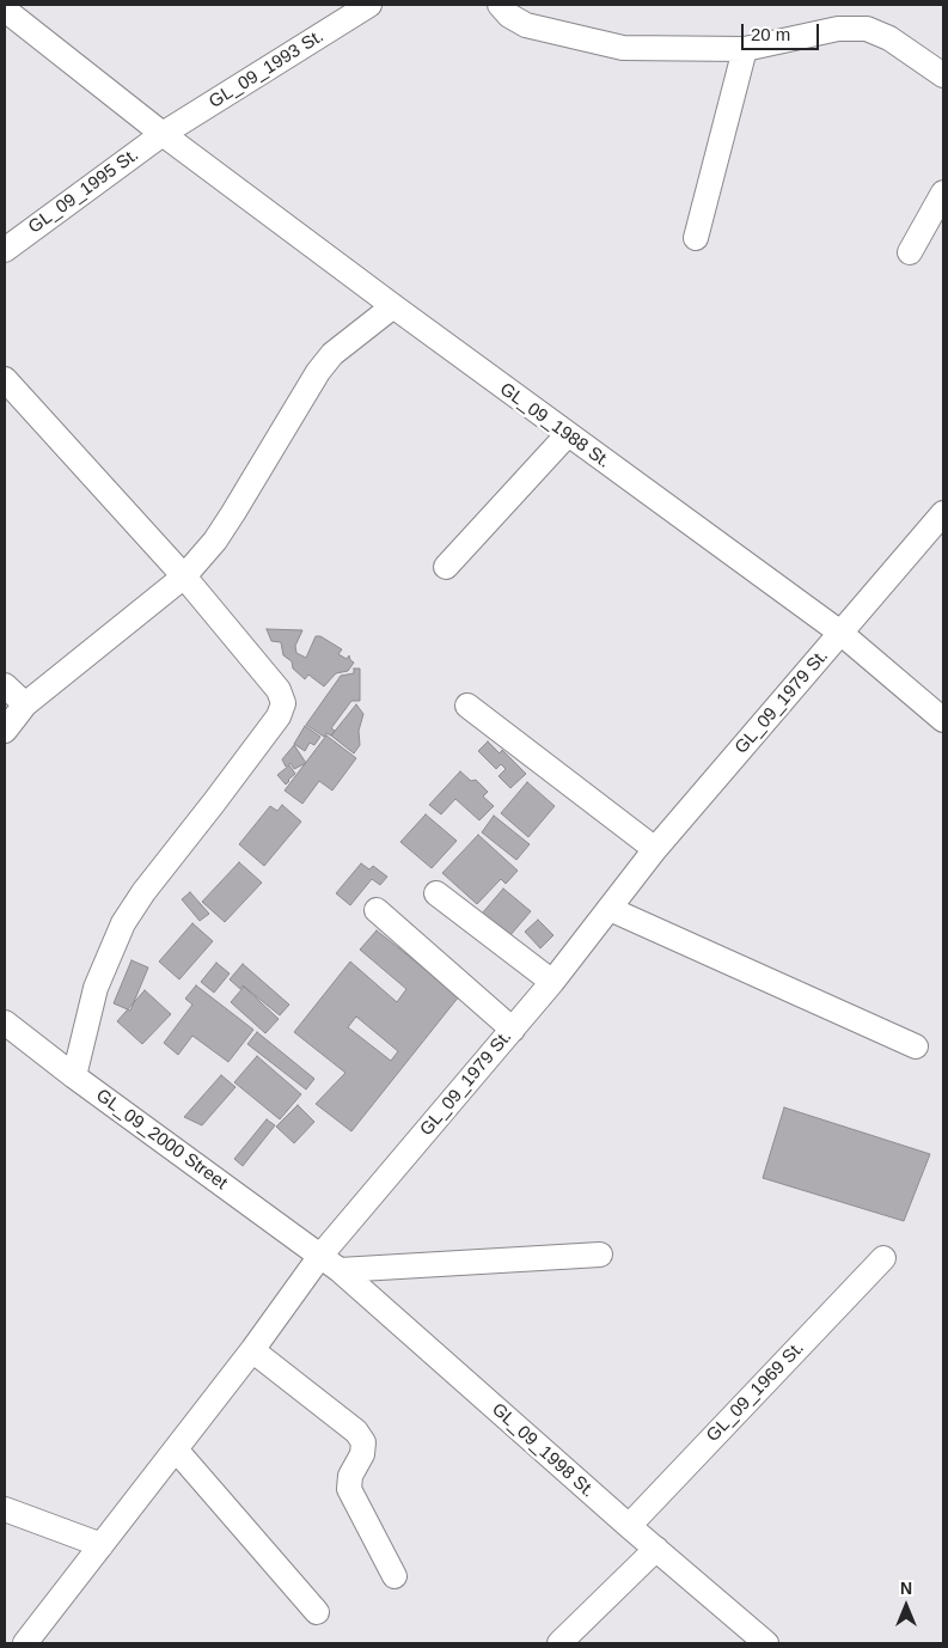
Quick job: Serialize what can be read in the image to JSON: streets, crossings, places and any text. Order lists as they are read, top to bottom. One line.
{"streets":{"street":["GL_09_1993 St.","GL_09_1995 St.","GL_09_1988 St.","GL_09_1979 St.","GL_09_2000 Street","GL_09_1969 St.","GL_09_1998 St."]},"crossings":[["GL_09_1993 St.","GL_09_1995 St."],["GL_09_1993 St.","GL_09_1988 St."],["GL_09_1995 St.","GL_09_1988 St."],["GL_09_1988 St.","GL_09_1979 St."],["GL_09_1979 St.","GL_09_2000 Street"],["GL_09_1979 St.","GL_09_1998 St."],["GL_09_2000 Street","GL_09_1998 St."],["GL_09_1969 St.","GL_09_1998 St."]],"scale_bar":"20 m","north":"top"}
